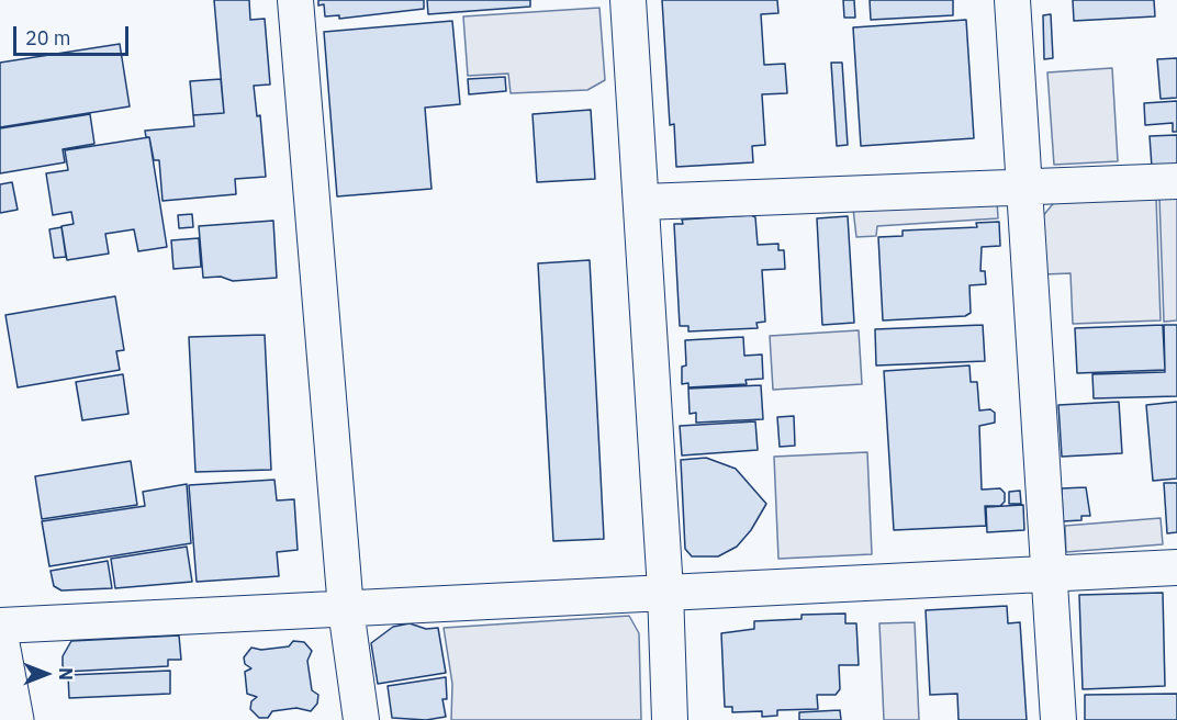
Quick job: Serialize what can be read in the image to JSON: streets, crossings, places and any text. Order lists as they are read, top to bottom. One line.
{"scale_bar":"20 m","north":"right"}
